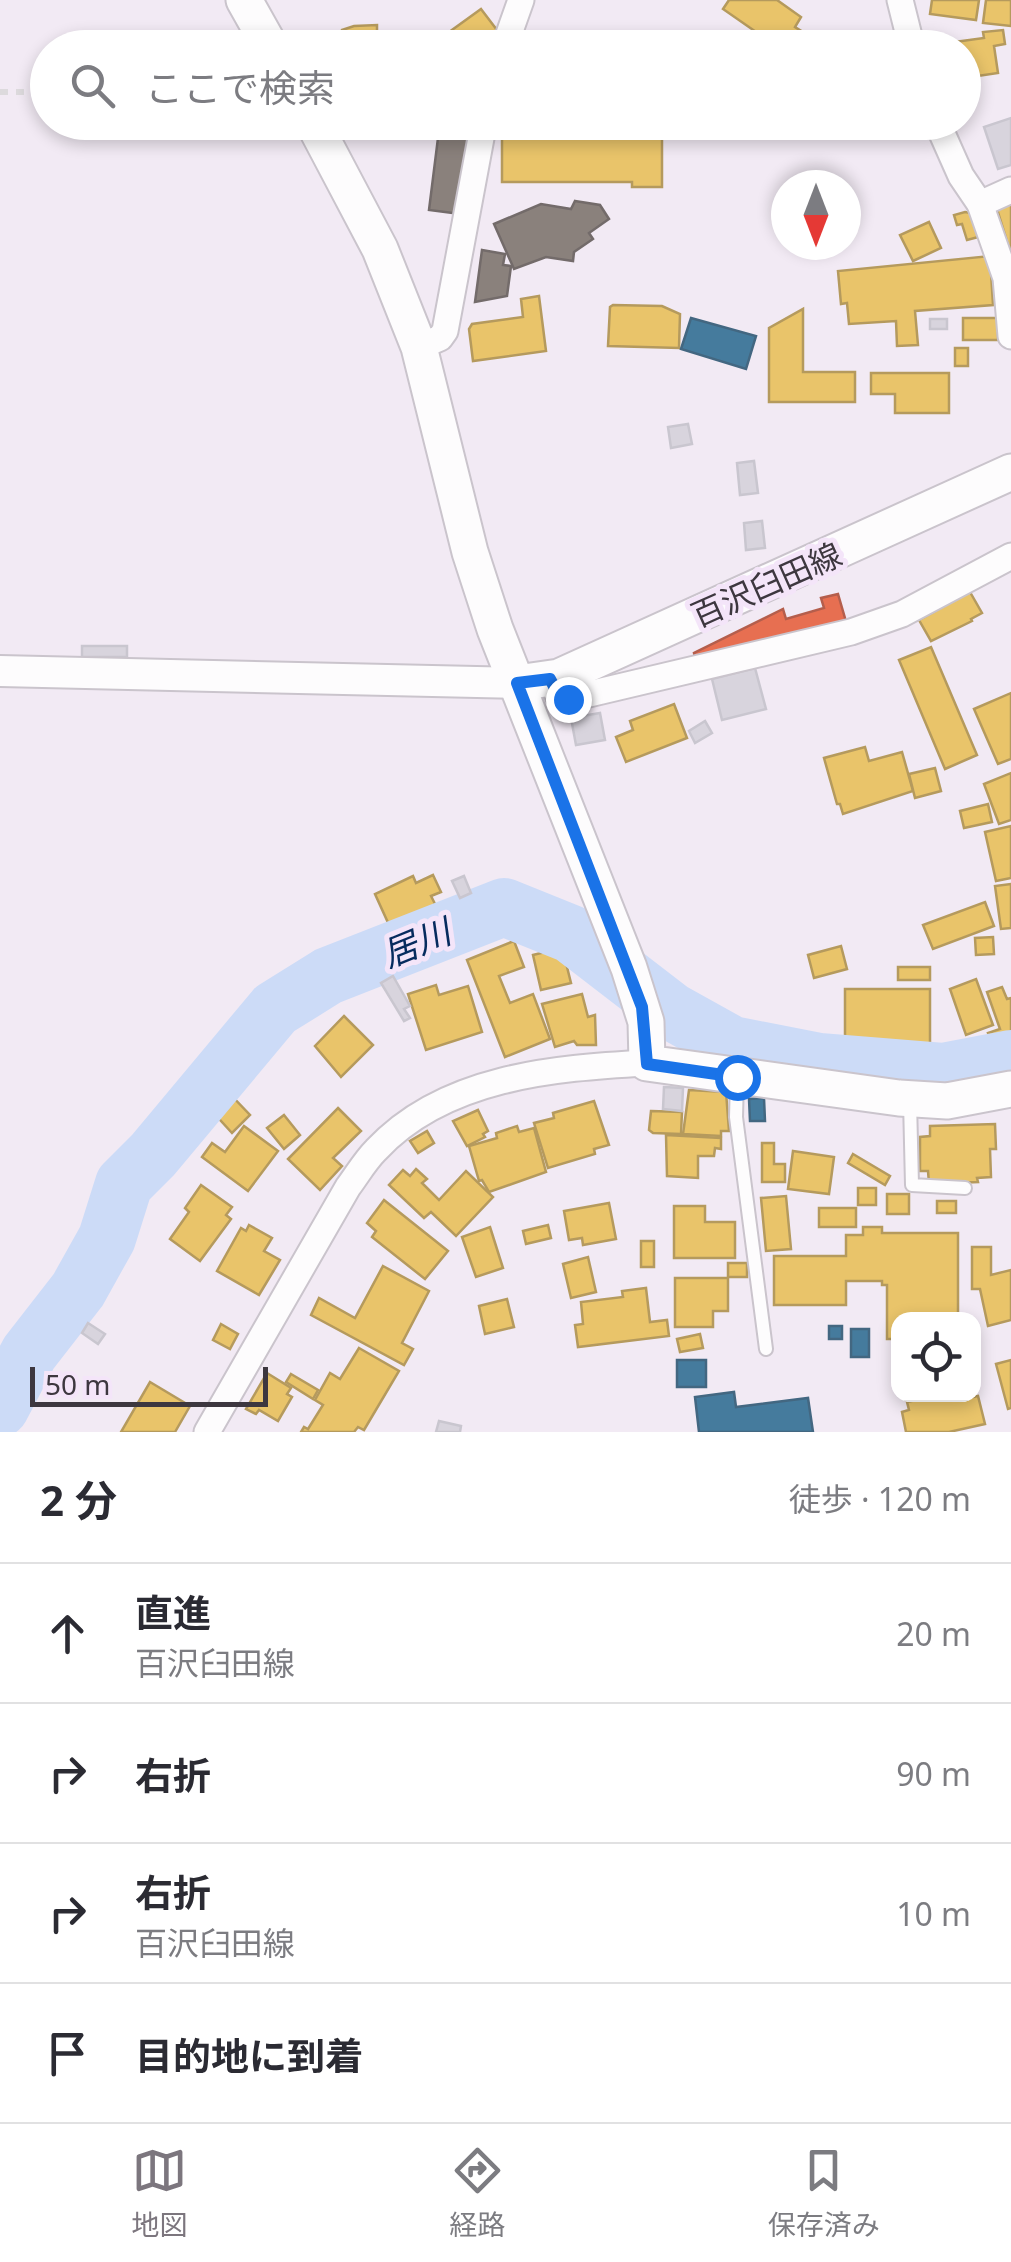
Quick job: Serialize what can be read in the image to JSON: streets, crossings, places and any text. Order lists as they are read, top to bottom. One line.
{"streets":{"main road":["百沢臼田線"]},"water":["居川"],"scale_bar":"50 m","north":"bottom","page":{"search":"ここで検索","scale":"50 m","heading":["2 分","徒歩 · 120 m"],"list":[["直進","百沢臼田線","20 m"],["右折","90 m"],["右折","百沢臼田線","10 m"],"目的地に到着"],"nav":["地図","経路","保存済み"]}}
